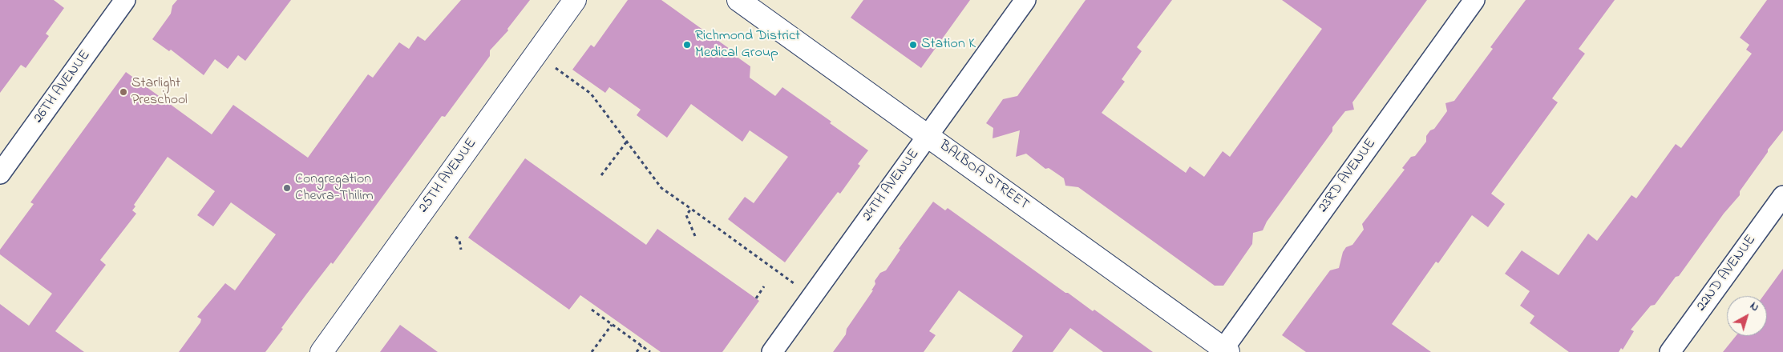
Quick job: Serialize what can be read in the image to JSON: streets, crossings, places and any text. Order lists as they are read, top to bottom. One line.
{"streets":{"street":["26TH AVENUE","25TH AVENUE","BALBOA STREET","23RD AVENUE","24TH AVENUE","22ND AVENUE"]},"crossings":[["BALBOA STREET","23RD AVENUE"],["BALBOA STREET","24TH AVENUE"]],"places":["Richmond District Medical Group","Station K","Starlight Preschool","Congregation Chevra-Thilim"],"north":"top right"}
